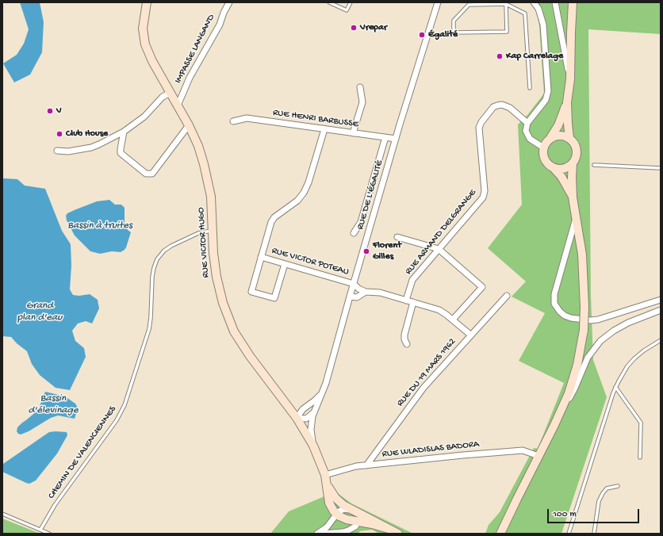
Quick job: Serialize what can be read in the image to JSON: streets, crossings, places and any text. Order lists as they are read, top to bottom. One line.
{"streets":{"main road":["RUE VICTOR HUGO"],"street":["IMPASSE LANGAND","RUE HENRI BARBUSSE","RUE DE L'ÉGALITÉ","RUE ARMAND DELGRANGE","RUE VICTOR POTEAU","RUE DU 19 MARS 1962","RUE WLADISLAS BADORA"],"lane":["CHEMIN DE VALENCIENNES"]},"crossings":[["IMPASSE LANGAND","RUE VICTOR HUGO"],["RUE HENRI BARBUSSE","RUE DE L'ÉGALITÉ"],["RUE DE L'ÉGALITÉ","RUE VICTOR HUGO"],["RUE DE L'ÉGALITÉ","RUE VICTOR POTEAU"],["RUE VICTOR HUGO","RUE WLADISLAS BADORA"],["RUE VICTOR HUGO","CHEMIN DE VALENCIENNES"],["RUE DU 19 MARS 1962","RUE WLADISLAS BADORA"]],"water":["Bassin à truites","Grand plan d'eau","Bassin d'élevinage"],"places":["Vrepar","Égalité","Kap Carrelage","V","Club House","Florent Gilles"],"scale_bar":"100 m"}
